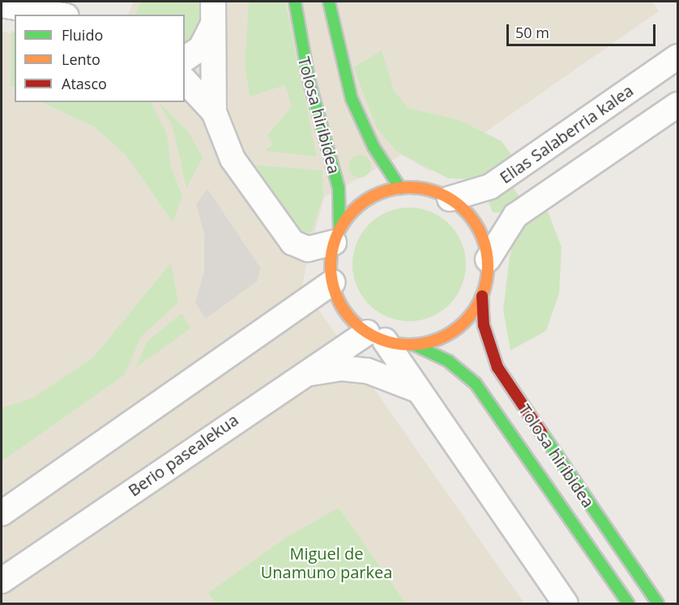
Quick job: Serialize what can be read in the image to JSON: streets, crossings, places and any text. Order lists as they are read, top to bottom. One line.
{"streets":{"main road":["Tolosa hiribidea"],"street":["Elias Salaberria kalea","Berio pasealekua"]},"crossings":[["Tolosa hiribidea","Elias Salaberria kalea"],["Tolosa hiribidea","Berio pasealekua"],["Elias Salaberria kalea","Berio pasealekua"]],"parks":["Miguel de Unamuno parkea"],"legend":["Fluido","Lento","Atasco"],"scale_bar":"50 m"}
